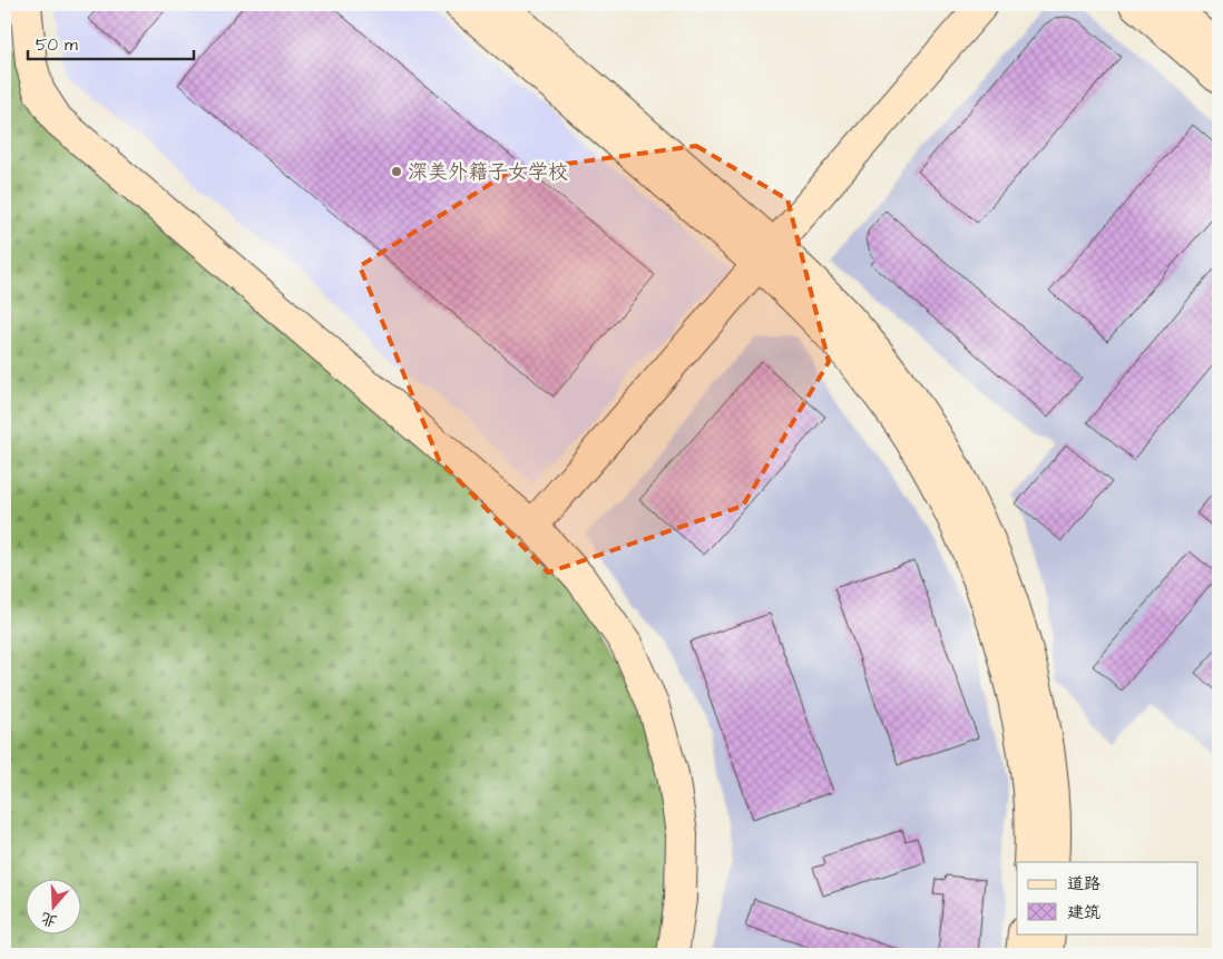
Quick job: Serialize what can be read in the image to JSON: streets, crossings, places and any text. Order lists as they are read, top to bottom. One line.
{"places":["深美外籍子女学校"],"legend":["道路","建筑"],"scale_bar":"50 m","north":"bottom"}
